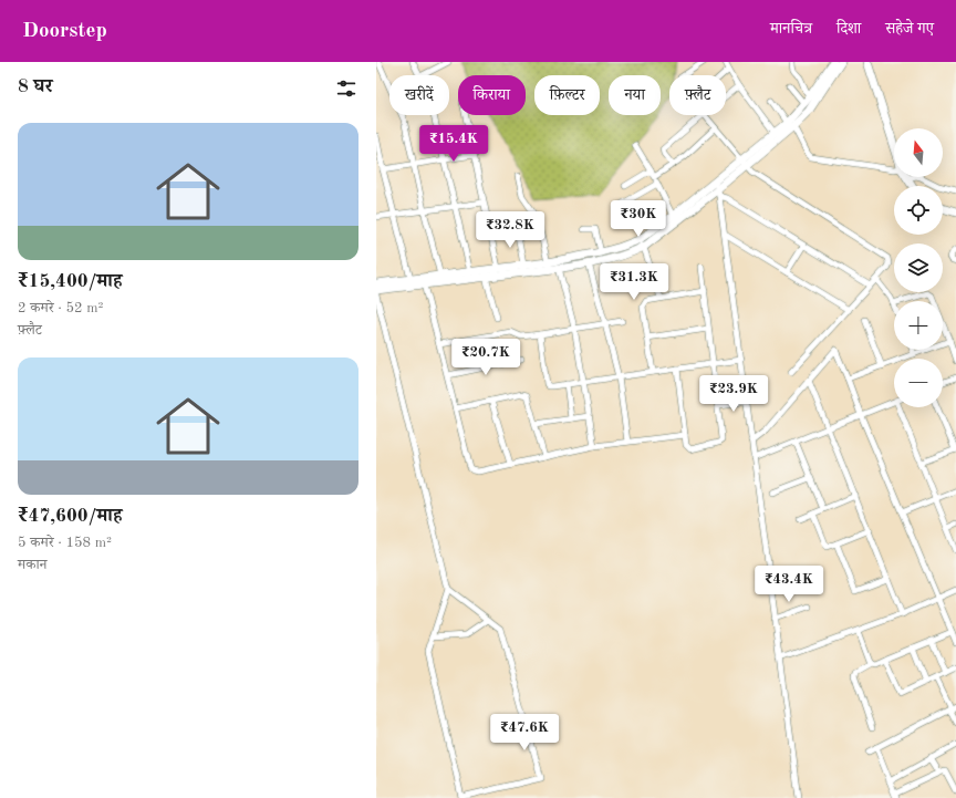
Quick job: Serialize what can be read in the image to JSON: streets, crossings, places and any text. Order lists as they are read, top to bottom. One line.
{"north":"top","page":{"header":"Doorstep","nav":["मानचित्र","दिशा","सहेजे गए"],"heading":"8 घर","chip":["खरीदें","किराया","फ़िल्टर","नया","फ़्लैट"],"list":[{"name":"₹15,400/माह","note":"2 कमरे · 52 m² · फ़्लैट"},{"name":"₹47,600/माह","note":"5 कमरे · 158 m² · मकान"}],"price":["₹15.4K","₹30K","₹32.8K","₹31.3K","₹20.7K","₹23.9K","₹43.4K","₹47.6K"],"map_buttons":["+","−"]}}
